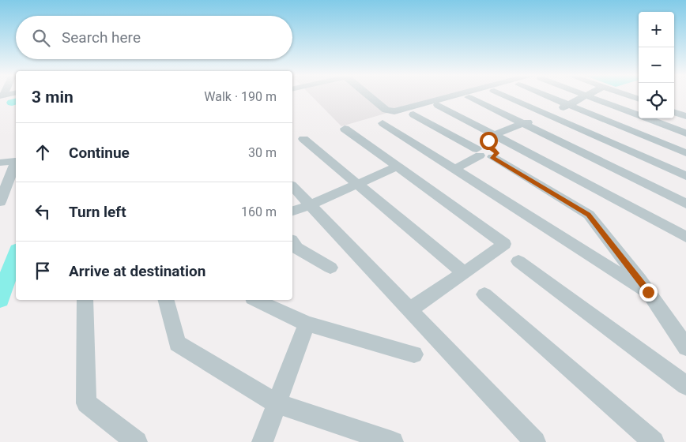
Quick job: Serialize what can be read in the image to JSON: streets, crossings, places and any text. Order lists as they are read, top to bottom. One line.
{"page":{"map_buttons":["+","−"],"search":"Search here","heading":["3 min","Walk · 190 m"],"list":[["Continue","30 m"],["Turn left","160 m"],"Arrive at destination"]}}
